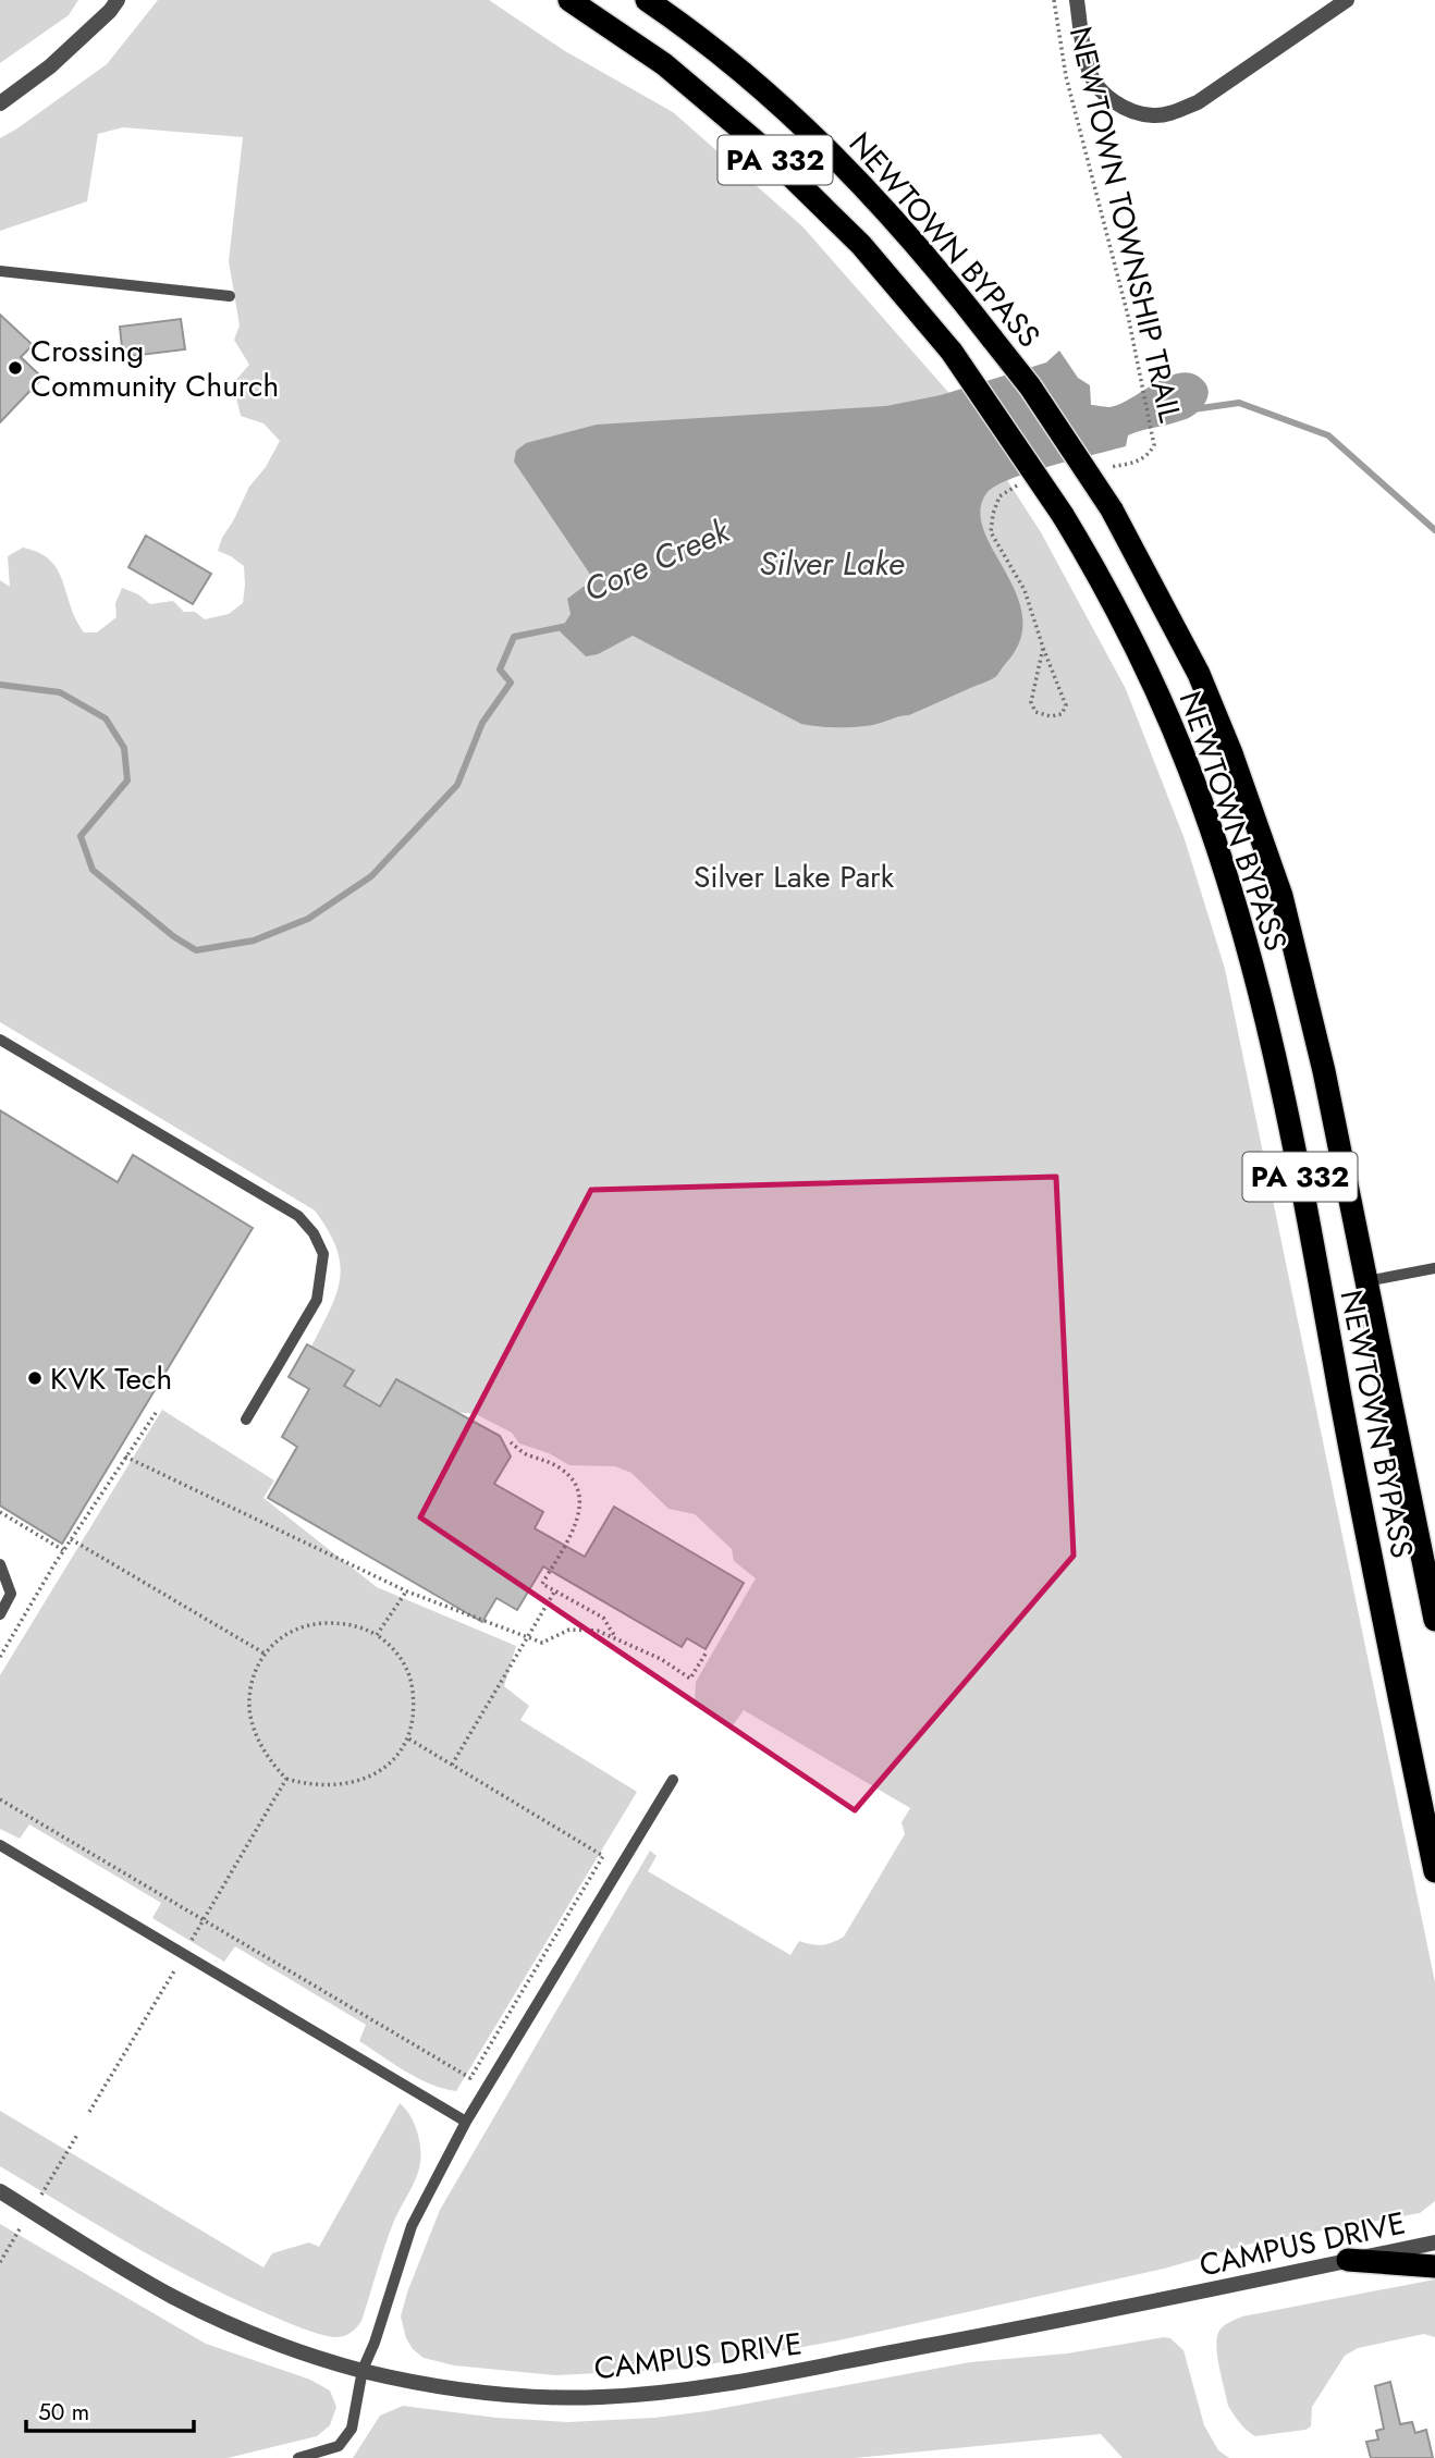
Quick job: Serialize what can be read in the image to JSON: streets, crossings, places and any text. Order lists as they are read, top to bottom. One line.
{"streets":{"highway":["PA 332","NEWTOWN BYPASS"],"street":["CAMPUS DRIVE"],"path":["NEWTOWN TOWNSHIP TRAIL"]},"water":["Core Creek","Silver Lake"],"parks":["Silver Lake Park"],"places":["Crossing Community Church","KVK Tech"],"scale_bar":"50 m"}
